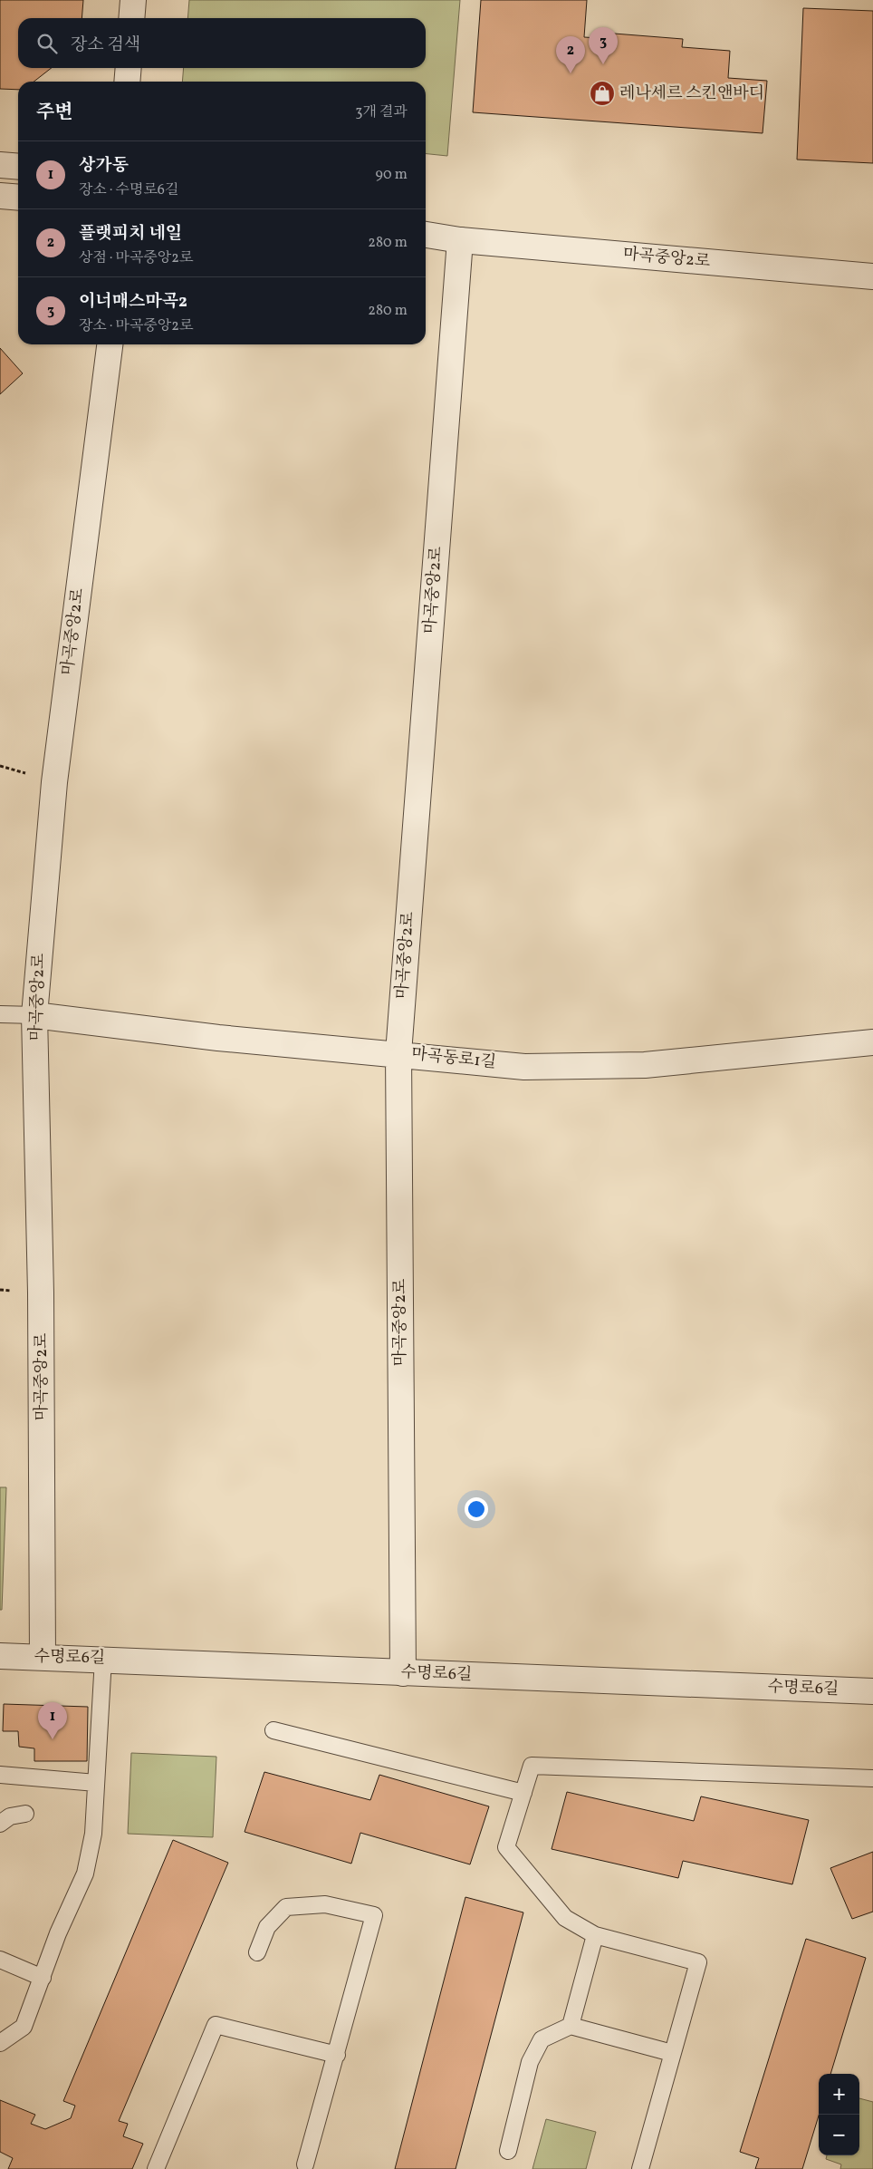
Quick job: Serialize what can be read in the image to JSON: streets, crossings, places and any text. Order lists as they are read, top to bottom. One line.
{"streets":{"street":["마곡중앙2로","마곡동로1길","수명로6길"]},"crossings":[["마곡중앙2로","마곡동로1길"],["마곡중앙2로","수명로6길"]],"places":{"shop":["레나세르 스킨앤바디"]},"page":{"search":"장소 검색","pins":["3","2","1"],"heading":["주변","3개 결과"],"list":[{"mark":"1","name":"상가동","note":"장소 · 수명로6길","value":"90 m"},{"mark":"2","name":"플랫피치 네일","note":"상점 · 마곡중앙2로","value":"280 m"},{"mark":"3","name":"이너매스마곡2","note":"장소 · 마곡중앙2로","value":"280 m"}],"map_buttons":["+","−"]}}
